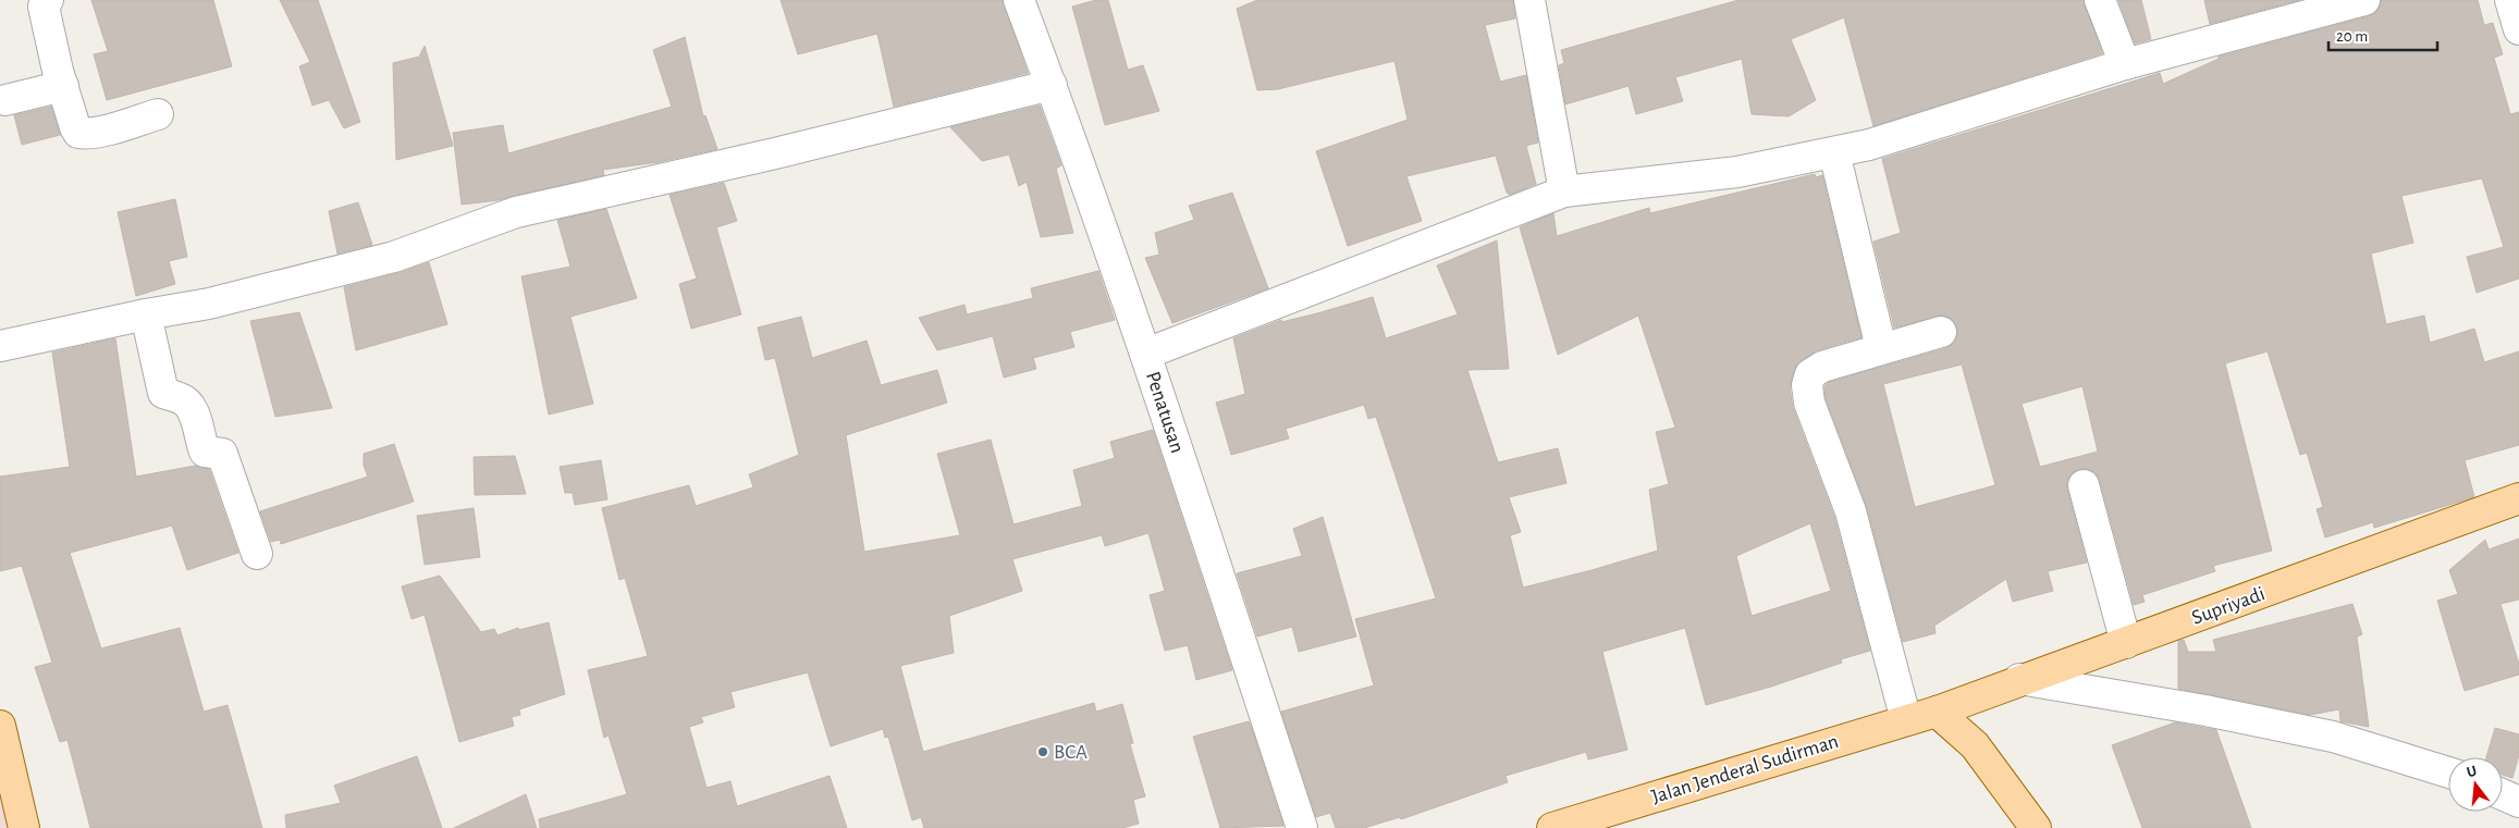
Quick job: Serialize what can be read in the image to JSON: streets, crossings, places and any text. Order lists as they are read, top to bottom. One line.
{"streets":{"main road":["Supriyadi","Jalan Jenderal Sudirman"],"street":["Penatusan"]},"crossings":[["Supriyadi","Jalan Jenderal Sudirman"]],"places":["BCA"],"scale_bar":"20 m","north":"top"}
